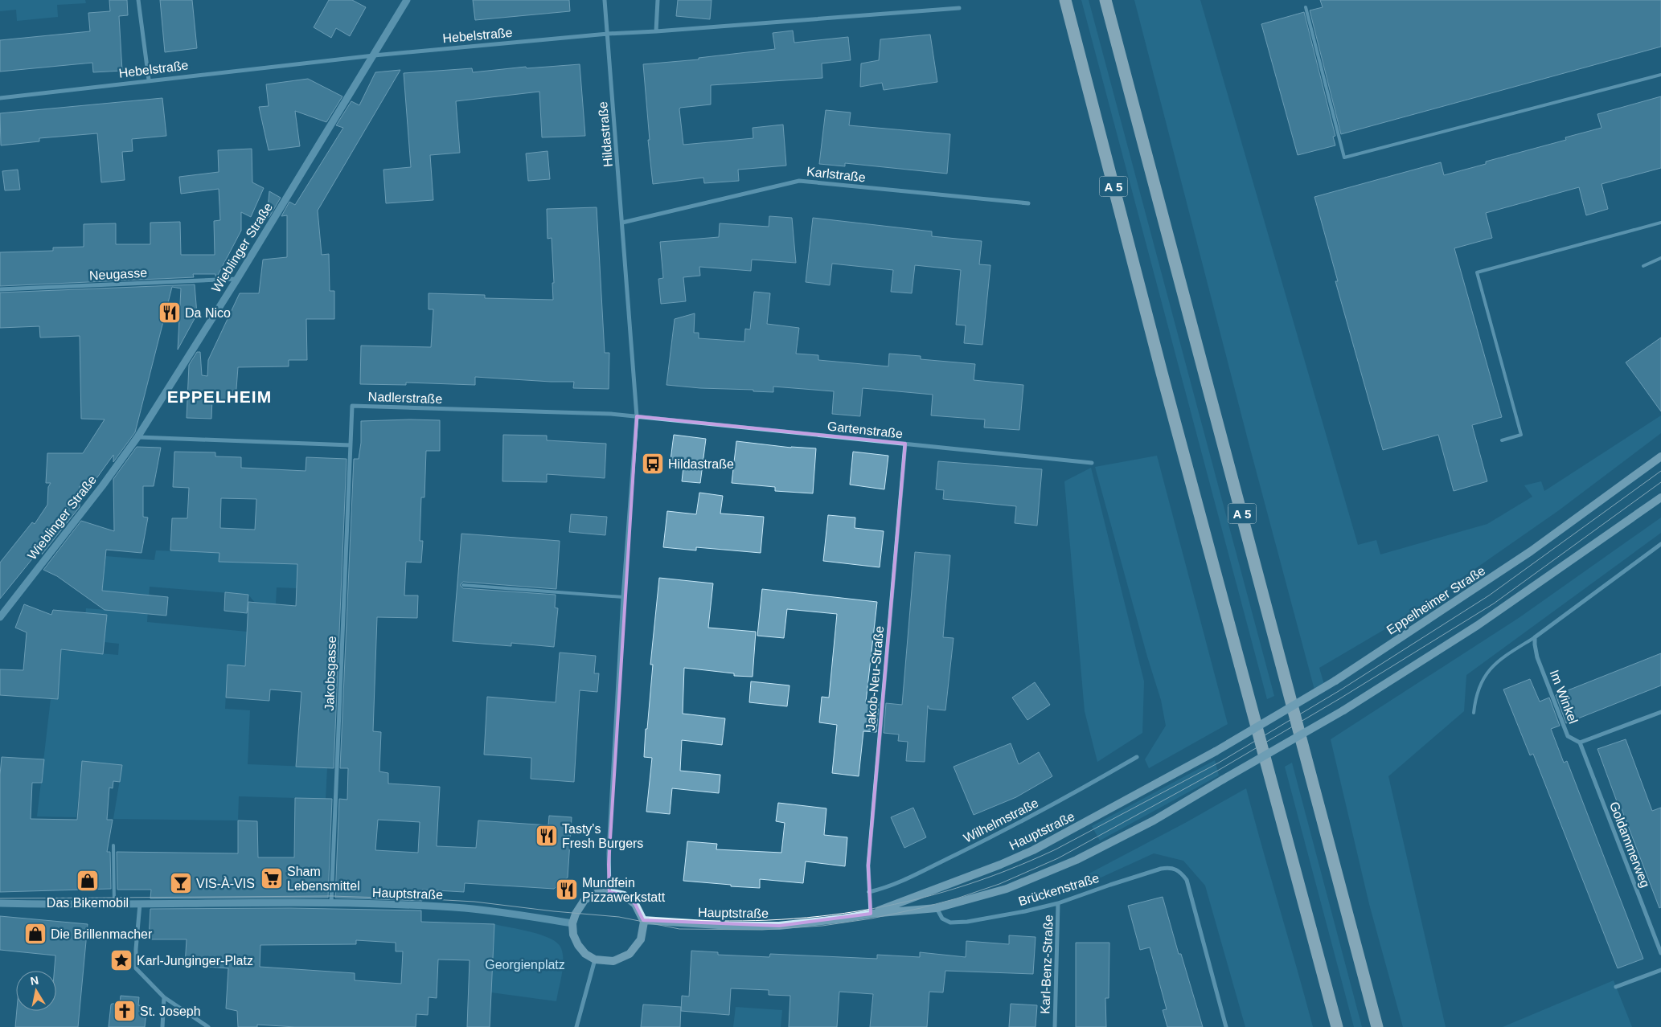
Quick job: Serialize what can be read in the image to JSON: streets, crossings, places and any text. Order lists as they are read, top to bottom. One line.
{"streets":{"highway":["A 5"],"main road":["Eppelheimer Straße","Hauptstraße"],"street":["Hebelstraße","Hildastraße","Karlstraße","Wieblinger Straße","Neugasse","Nadlerstraße","Gartenstraße","Jakobsgasse","Jakob-Neu-Straße","Im Winkel","Wilhelmstraße","Goldammerweg","Brückenstraße","Karl-Benz-Straße"]},"crossings":[["Hebelstraße","Hildastraße"],["Hebelstraße","Wieblinger Straße"],["Hildastraße","Karlstraße"],["Hildastraße","Nadlerstraße"],["Hildastraße","Gartenstraße"],["Hildastraße","Hauptstraße"],["Wieblinger Straße","Neugasse"],["Nadlerstraße","Gartenstraße"],["Nadlerstraße","Jakobsgasse"],["Gartenstraße","Jakob-Neu-Straße"],["Eppelheimer Straße","Hauptstraße"],["Jakobsgasse","Hauptstraße"],["Jakob-Neu-Straße","Wilhelmstraße"],["Jakob-Neu-Straße","Hauptstraße"],["Im Winkel","Goldammerweg"],["Hauptstraße","Brückenstraße"],["Brückenstraße","Karl-Benz-Straße"]],"districts":["EPPELHEIM"],"parks":["Georgienplatz"],"places":{"restaurant":["Da Nico","Tasty's Fresh Burgers","Mundfein Pizzawerkstatt"],"bus stop":["Hildastraße"],"supermarket":["Sham Lebensmittel"],"shop":["Das Bikemobil","Die Brillenmacher"],"bar":["VIS-À-VIS"],"place":["Karl-Junginger-Platz"],"church":["St. Joseph"]},"north":"top"}
